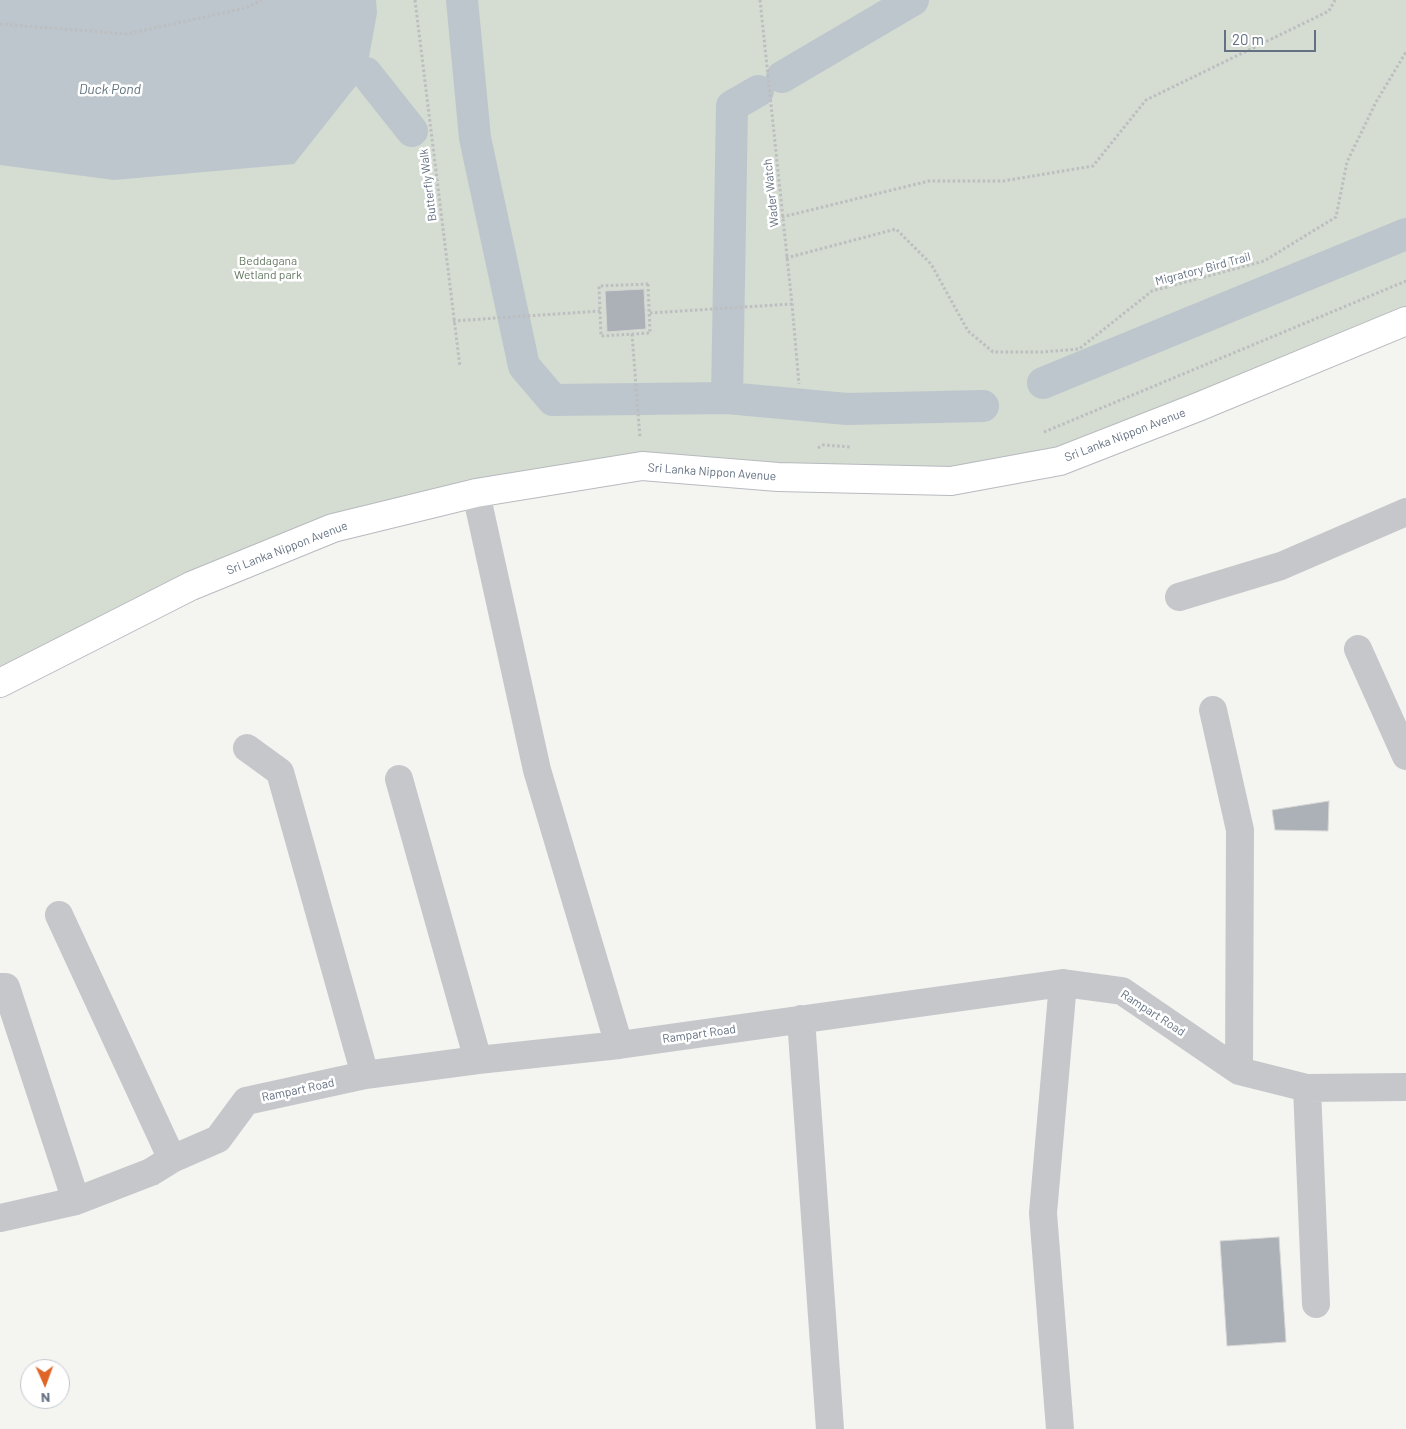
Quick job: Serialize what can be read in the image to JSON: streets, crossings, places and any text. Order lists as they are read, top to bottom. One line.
{"streets":{"street":["Sri Lanka Nippon Avenue","Rampart Road"],"path":["Butterfly Walk","Wader Watch","Migratory Bird Trail"]},"crossings":[["Wader Watch","Migratory Bird Trail"]],"water":["Duck Pond"],"parks":["Beddagana Wetland park"],"scale_bar":"20 m","north":"bottom"}
